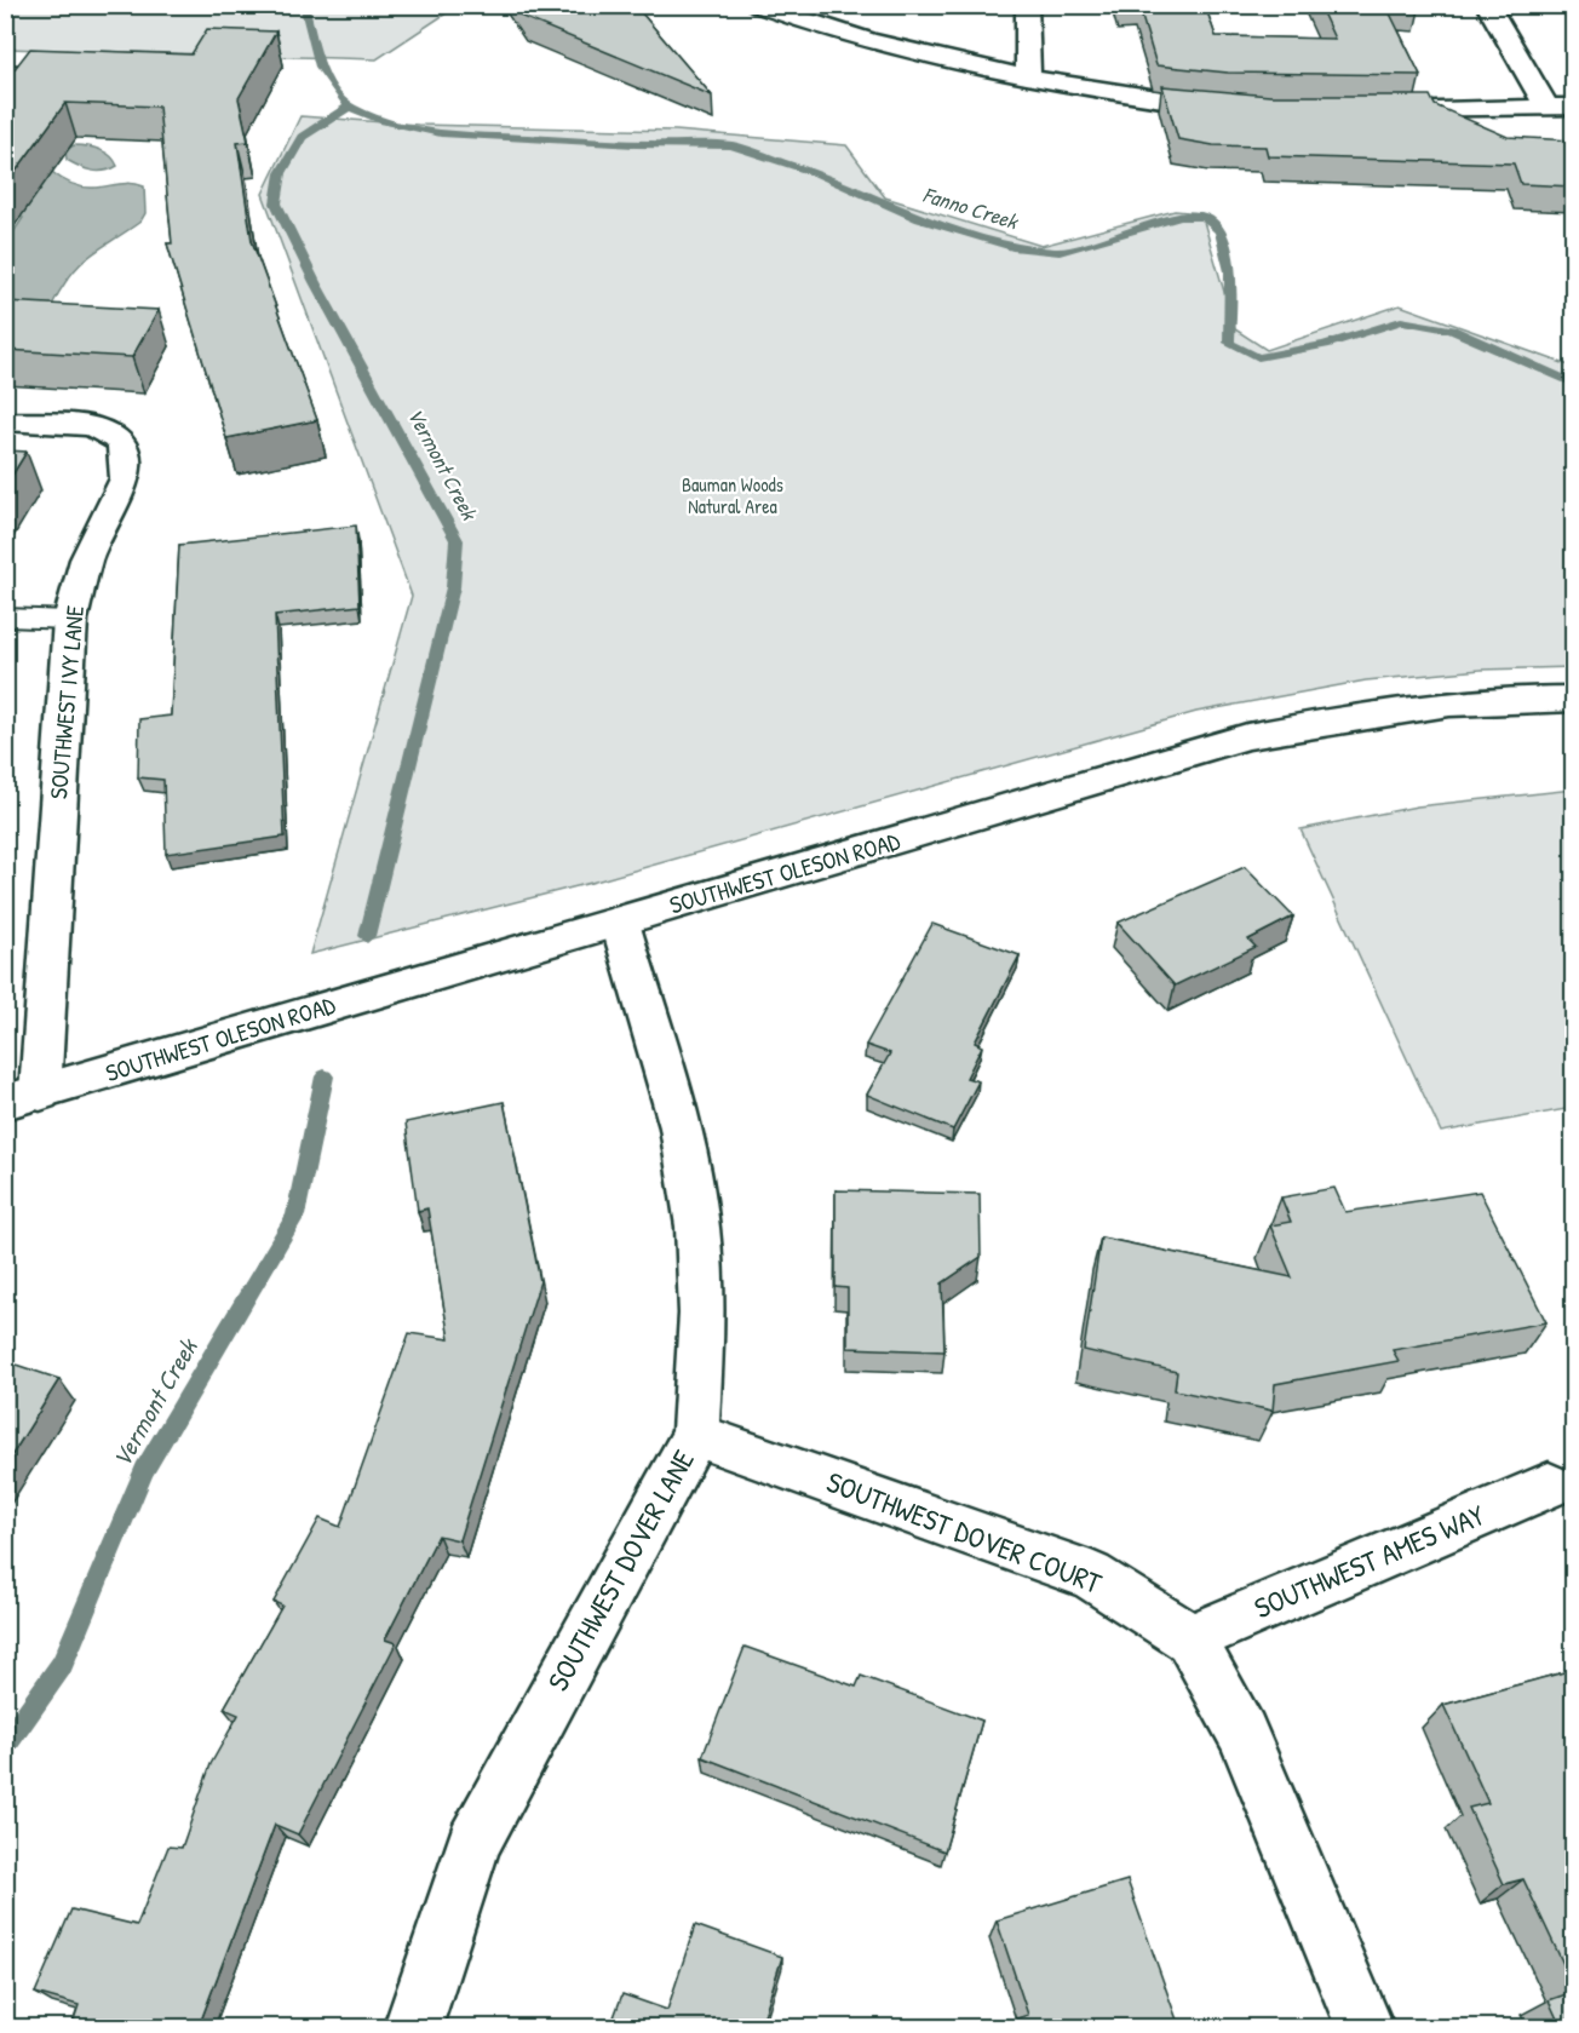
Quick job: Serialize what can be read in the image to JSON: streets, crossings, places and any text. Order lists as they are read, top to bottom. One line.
{"streets":{"street":["SOUTHWEST IVY LANE","SOUTHWEST OLESON ROAD","SOUTHWEST DOVER COURT","SOUTHWEST AMES WAY","SOUTHWEST DOVER LANE"]},"crossings":[["SOUTHWEST IVY LANE","SOUTHWEST OLESON ROAD"],["SOUTHWEST OLESON ROAD","SOUTHWEST DOVER LANE"],["SOUTHWEST DOVER COURT","SOUTHWEST AMES WAY"],["SOUTHWEST DOVER COURT","SOUTHWEST DOVER LANE"]],"water":["Fanno Creek","Vermont Creek"],"parks":["Bauman Woods Natural Area"]}
